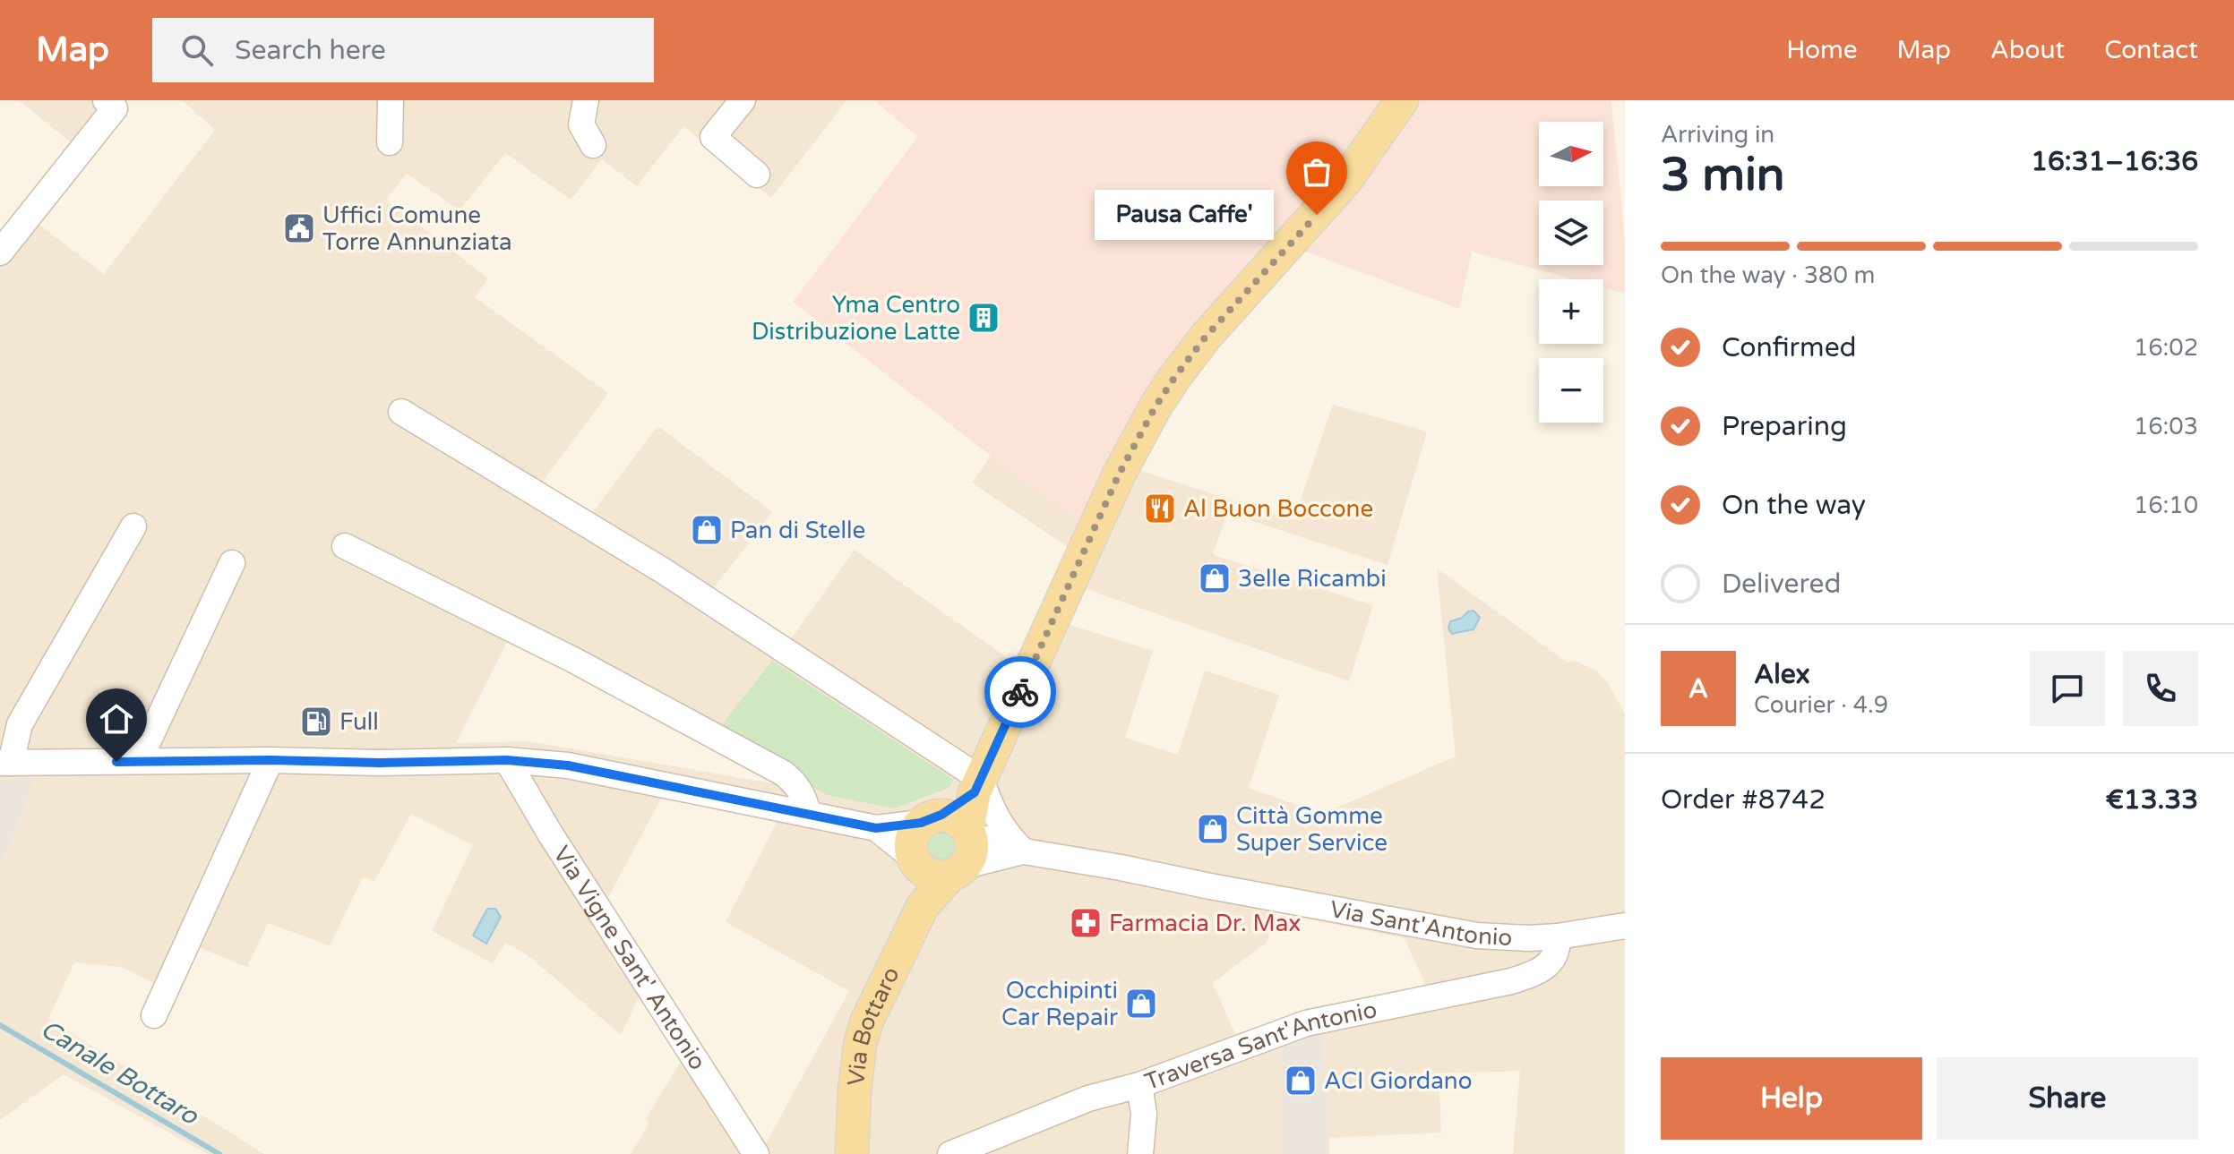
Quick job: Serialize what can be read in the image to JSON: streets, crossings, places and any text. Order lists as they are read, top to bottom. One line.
{"streets":{"main road":["Via Bottaro"],"street":["Via Sant'Antonio","Via Vigne Sant' Antonio","Traversa Sant'Antonio"]},"crossings":[["Via Sant'Antonio","Via Bottaro"],["Via Sant'Antonio","Traversa Sant'Antonio"]],"water":["Canale Bottaro"],"places":{"other":["Pausa Caffe'"],"public building":["Uffici Comune Torre Annunziata"],"building":["Yma Centro Distribuzione Latte"],"restaurant":["Al Buon Boccone"],"shop":["Pan di Stelle","3elle Ricambi","Città Gomme Super Service","Occhipinti Car Repair","ACI Giordano"],"fuel station":["Full"],"pharmacy":["Farmacia Dr. Max"]},"north":"right","page":{"header":"Map","search":"Search here","nav":["Home","Map","About","Contact"],"heading":["3 min","Arriving in","16:31–16:36"],"panel":["Alex","Courier · 4.9","Order #8742","€13.33"],"map_buttons":["+","−"],"bubble":"Pausa Caffe'","bar":"On the way · 380 m","list":[["Confirmed","16:02"],["Preparing","16:03"],["On the way","16:10"],"Delivered"],"round":"A","buttons":["Help","Share"]}}
